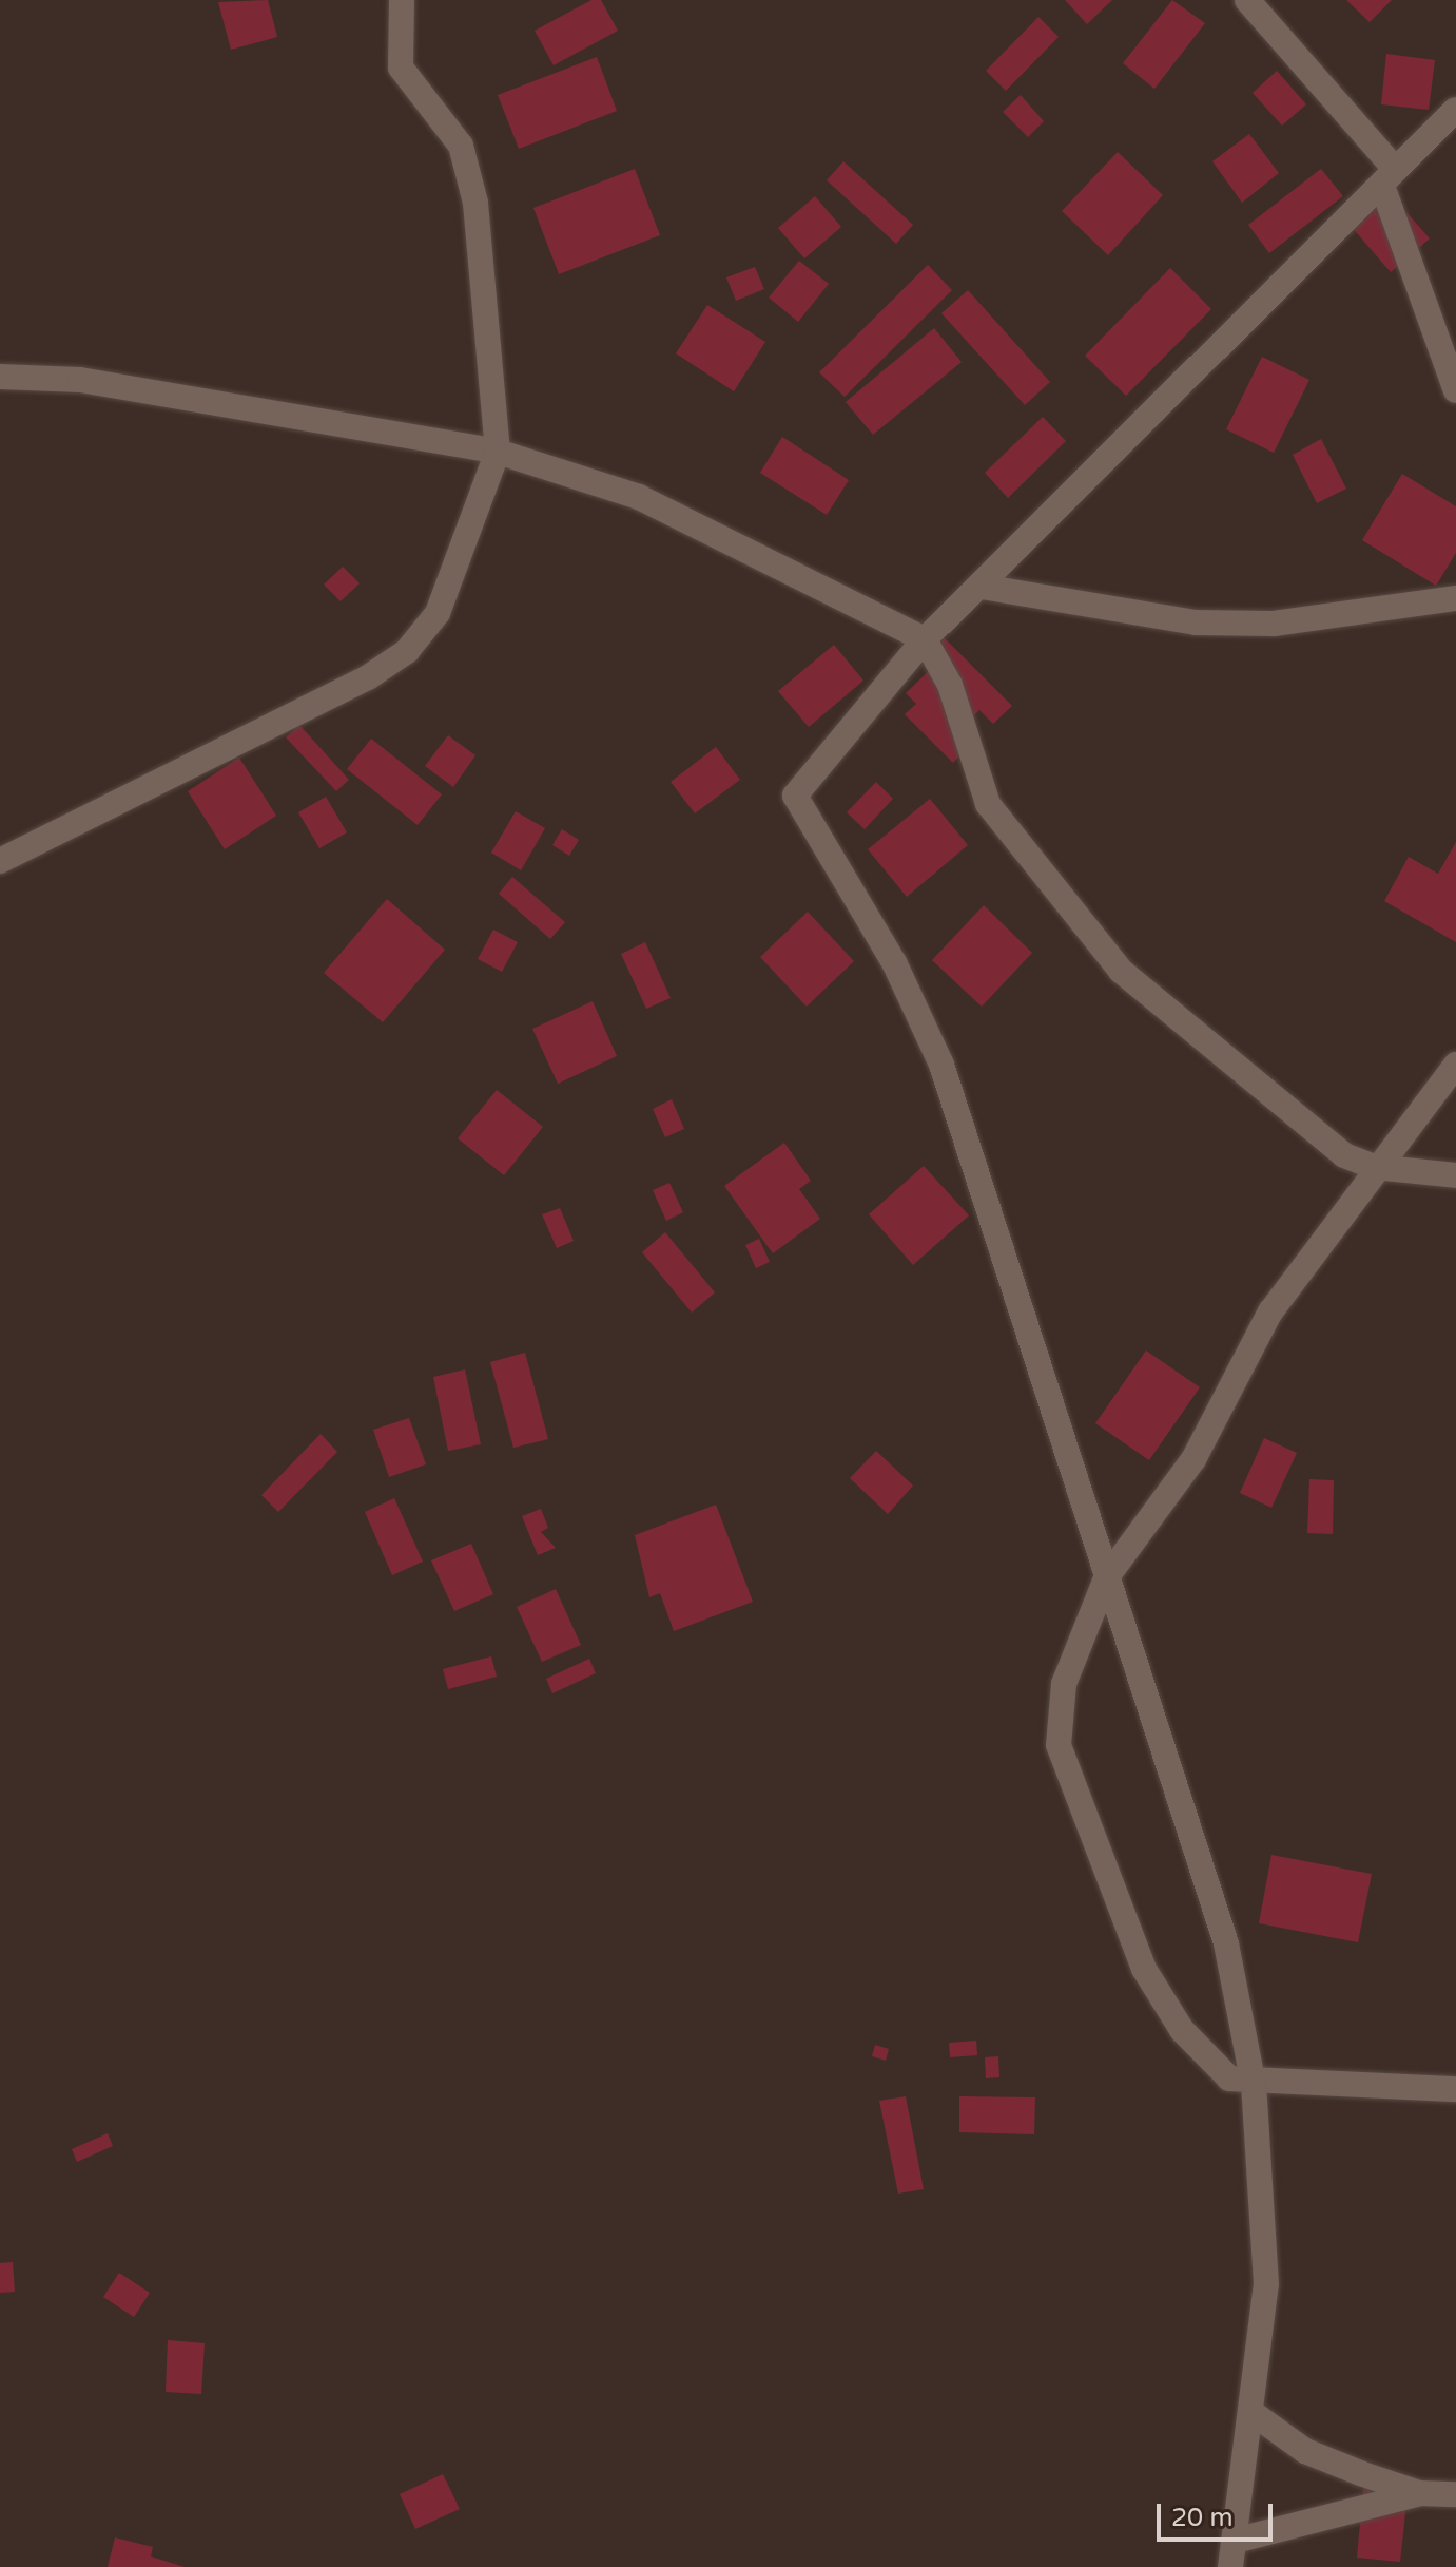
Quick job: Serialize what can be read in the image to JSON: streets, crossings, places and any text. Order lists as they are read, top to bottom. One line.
{"scale_bar":"20 m"}
